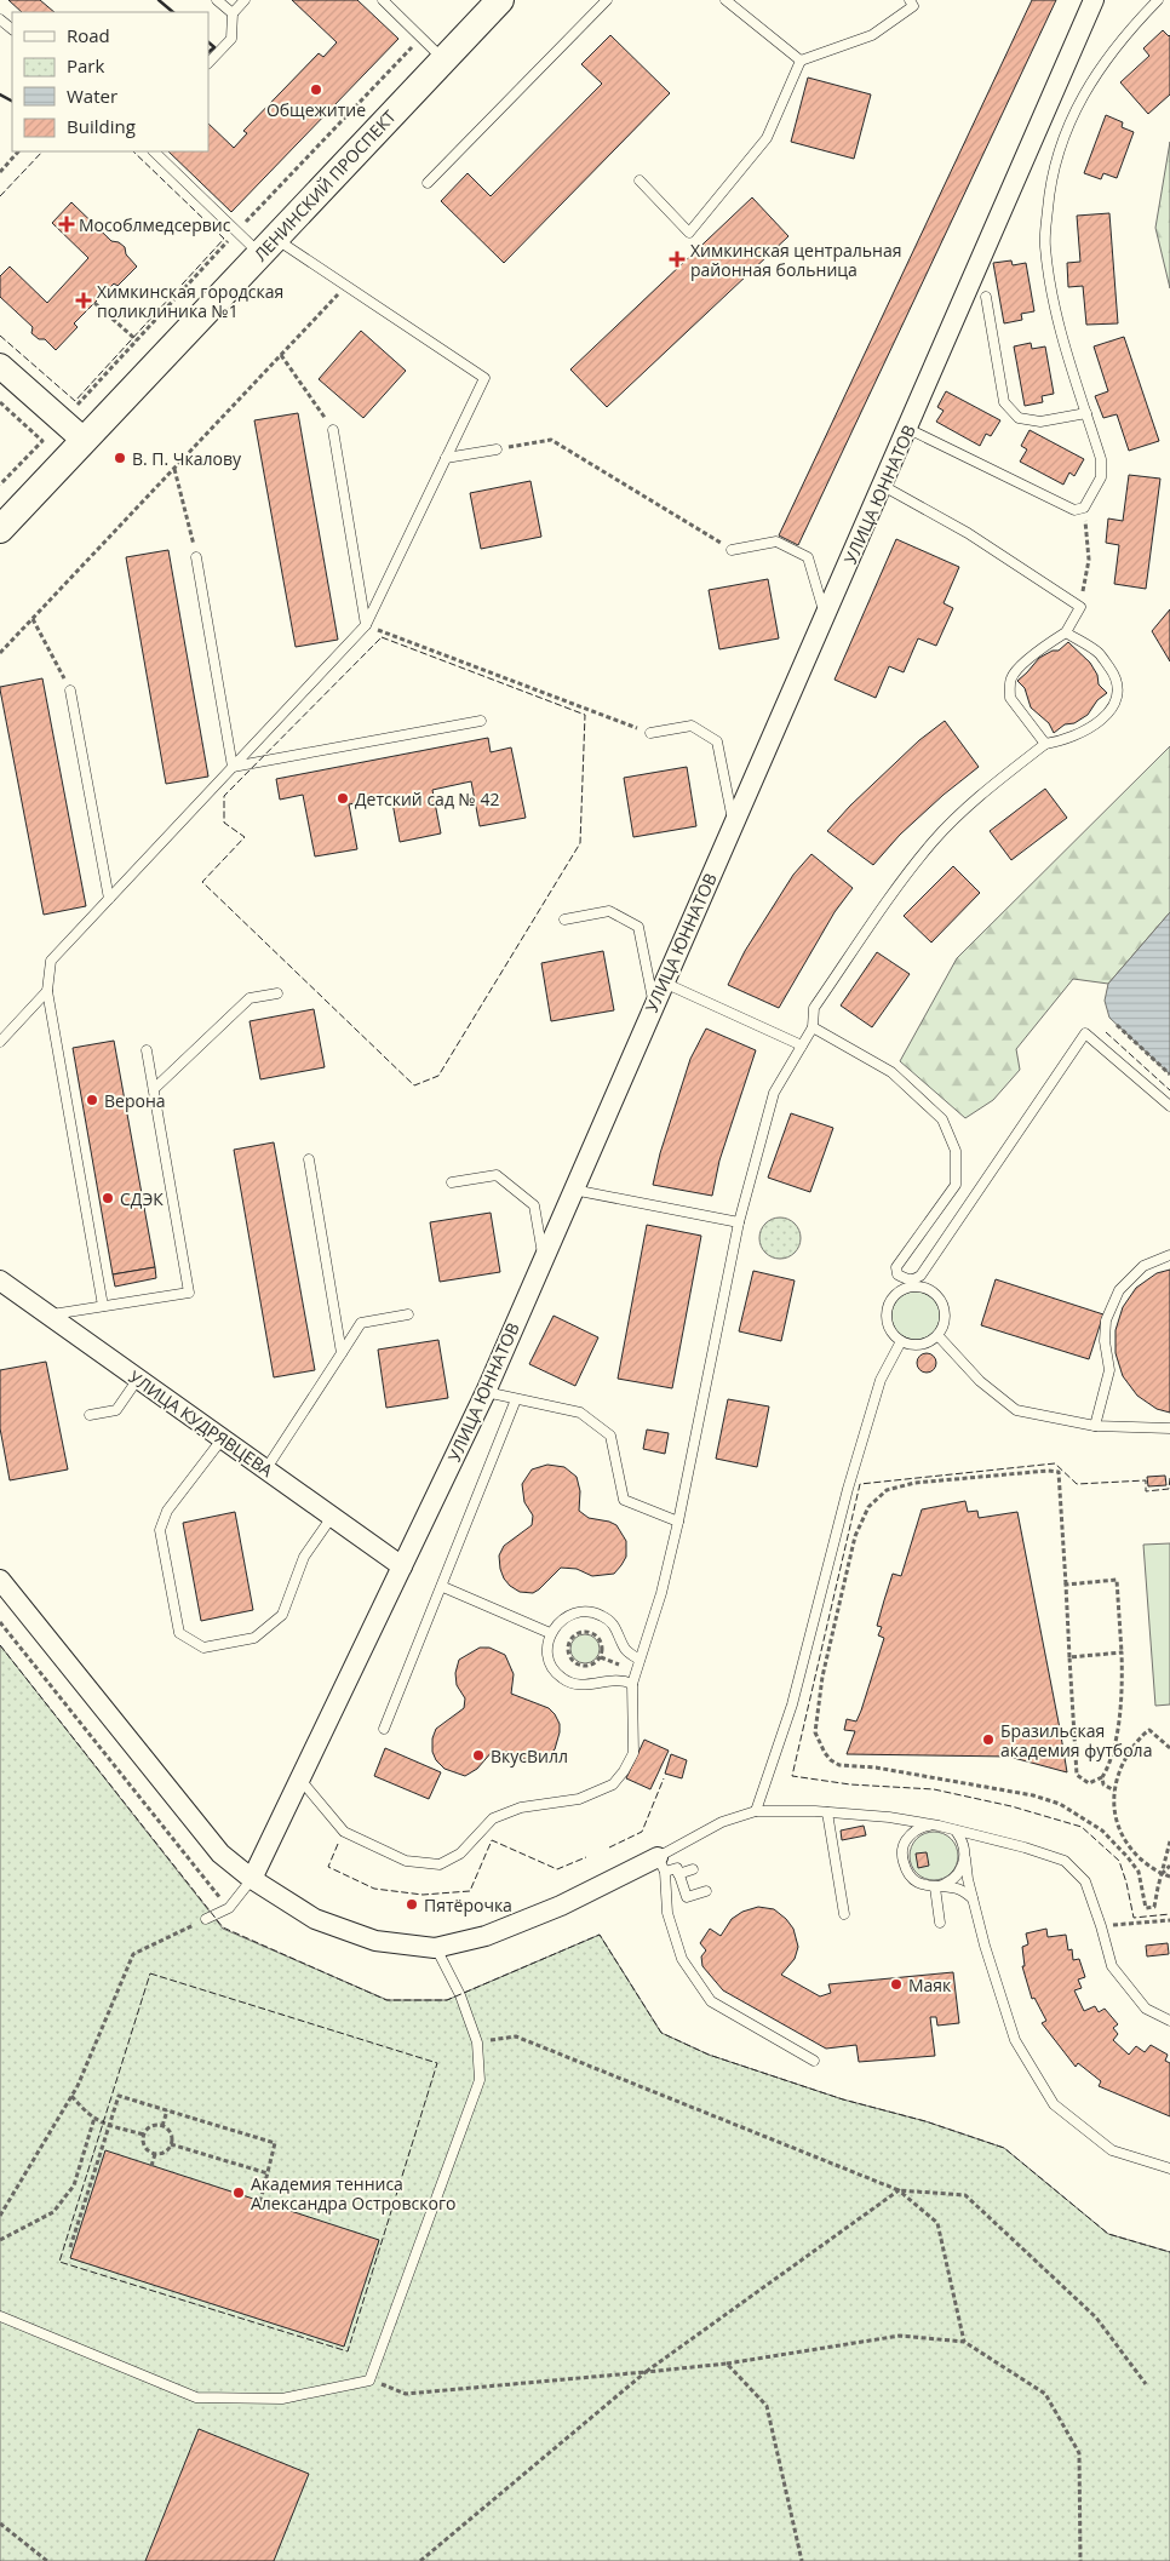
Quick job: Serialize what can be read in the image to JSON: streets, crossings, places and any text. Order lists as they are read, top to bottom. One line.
{"streets":{"main road":["ЛЕНИНСКИЙ ПРОСПЕКТ"],"street":["УЛИЦА ЮННАТОВ","УЛИЦА КУДРЯВЦЕВА"]},"crossings":[["УЛИЦА ЮННАТОВ","УЛИЦА КУДРЯВЦЕВА"]],"places":{"other":["Общежитие","В. П. Чкалову","Детский сад № 42","Верона","СДЭК","Бразильская академия футбола","ВкусВилл","Пятёрочка","Маяк","Академия тенниса Александра Островского"],"health":["Мособлмедсервис","Химкинская центральная районная больница","Химкинская городская поликлиника №1"]},"legend":["Road","Park","Water","Building"]}
